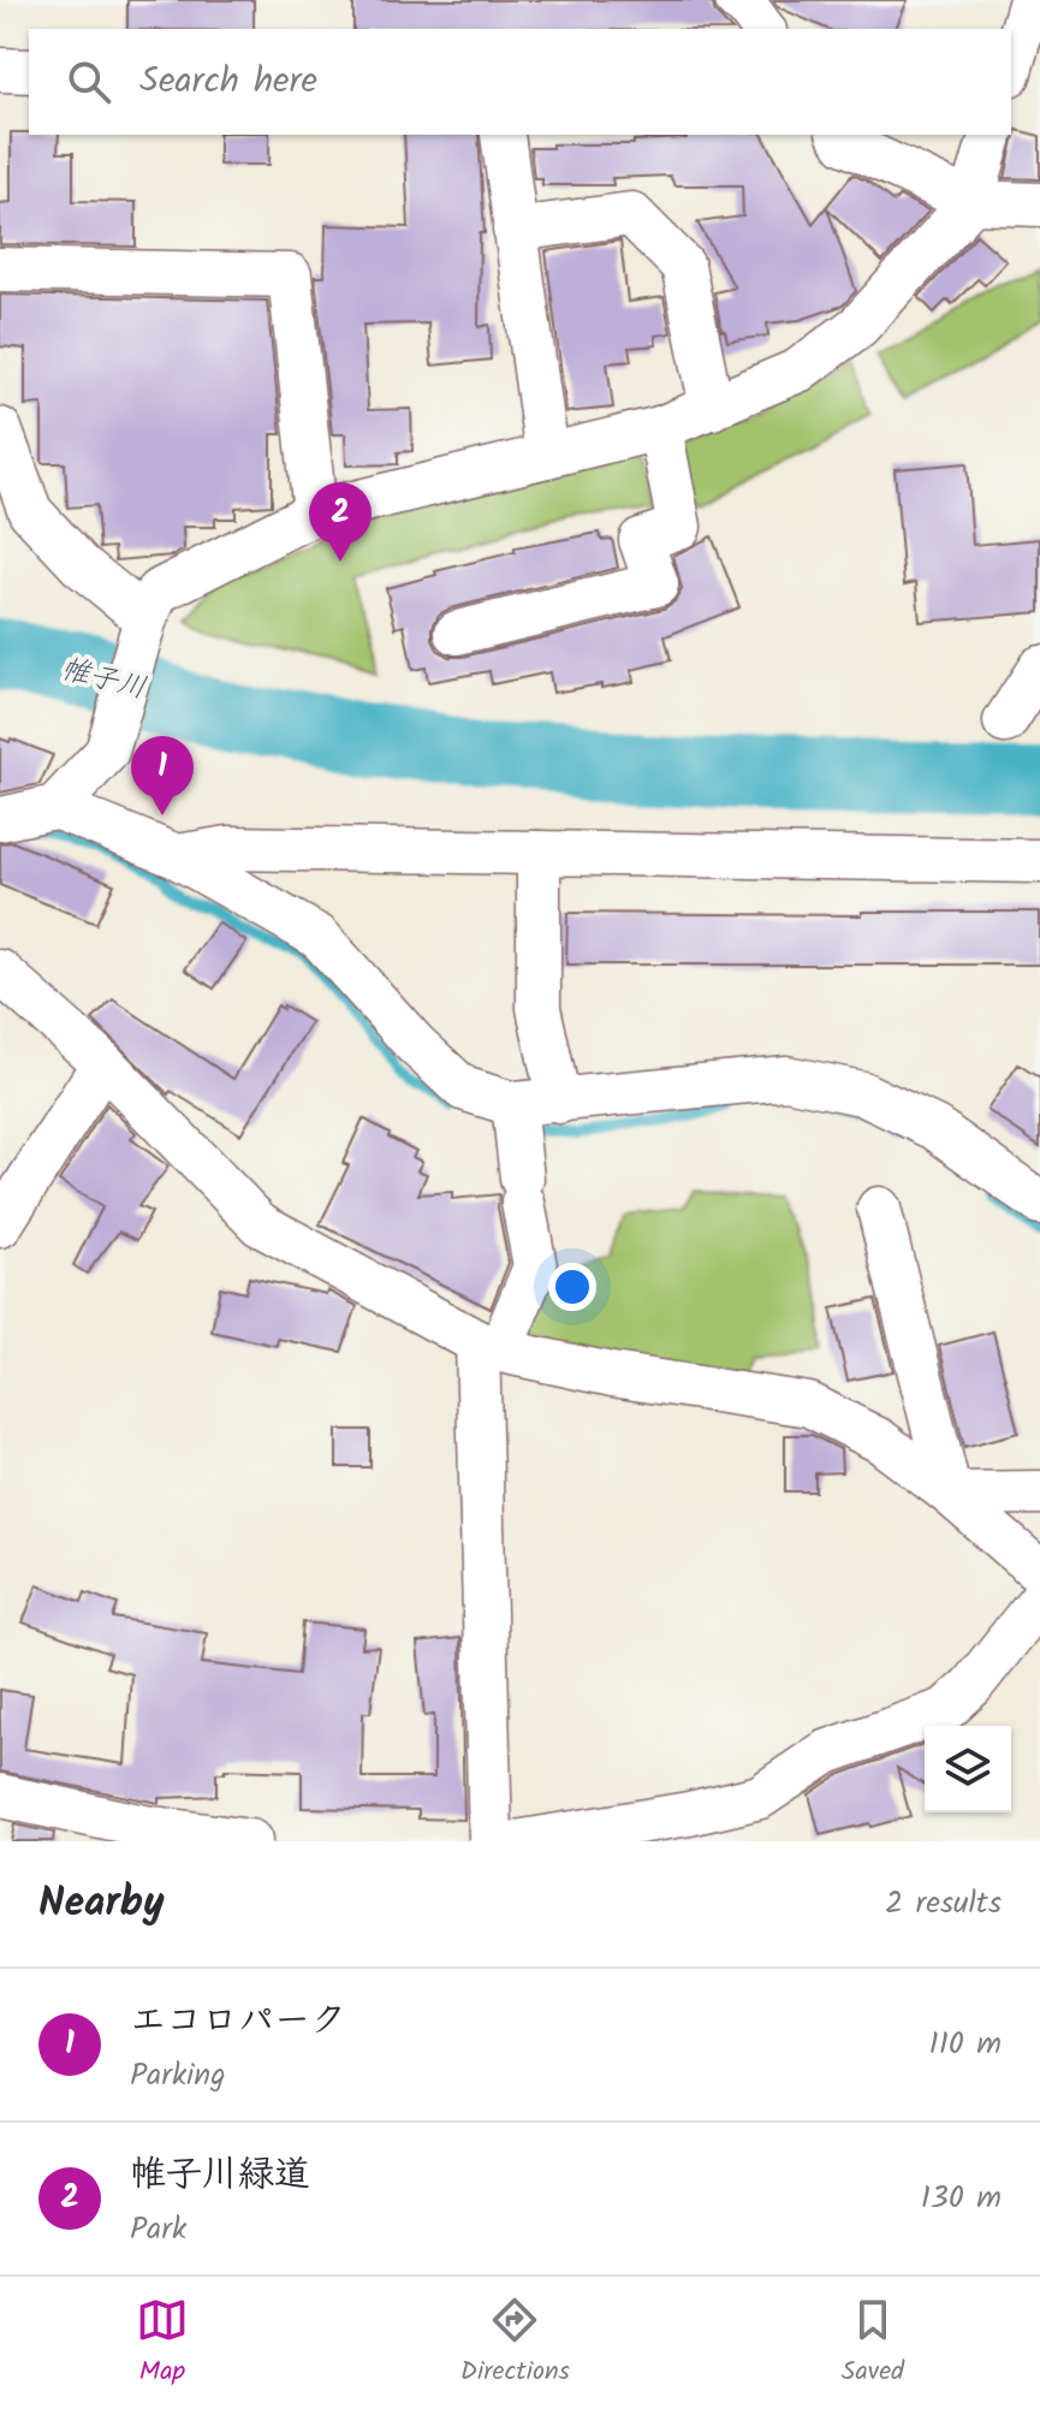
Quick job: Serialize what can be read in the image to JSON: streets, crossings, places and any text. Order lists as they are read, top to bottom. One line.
{"water":["帷子川"],"page":{"search":"Search here","pins":["2","1"],"heading":["Nearby","2 results"],"list":[{"mark":"1","name":"エコロパーク","note":"Parking","value":"110 m"},{"mark":"2","name":"帷子川緑道","note":"Park","value":"130 m"}],"nav":["Map","Directions","Saved"]}}
